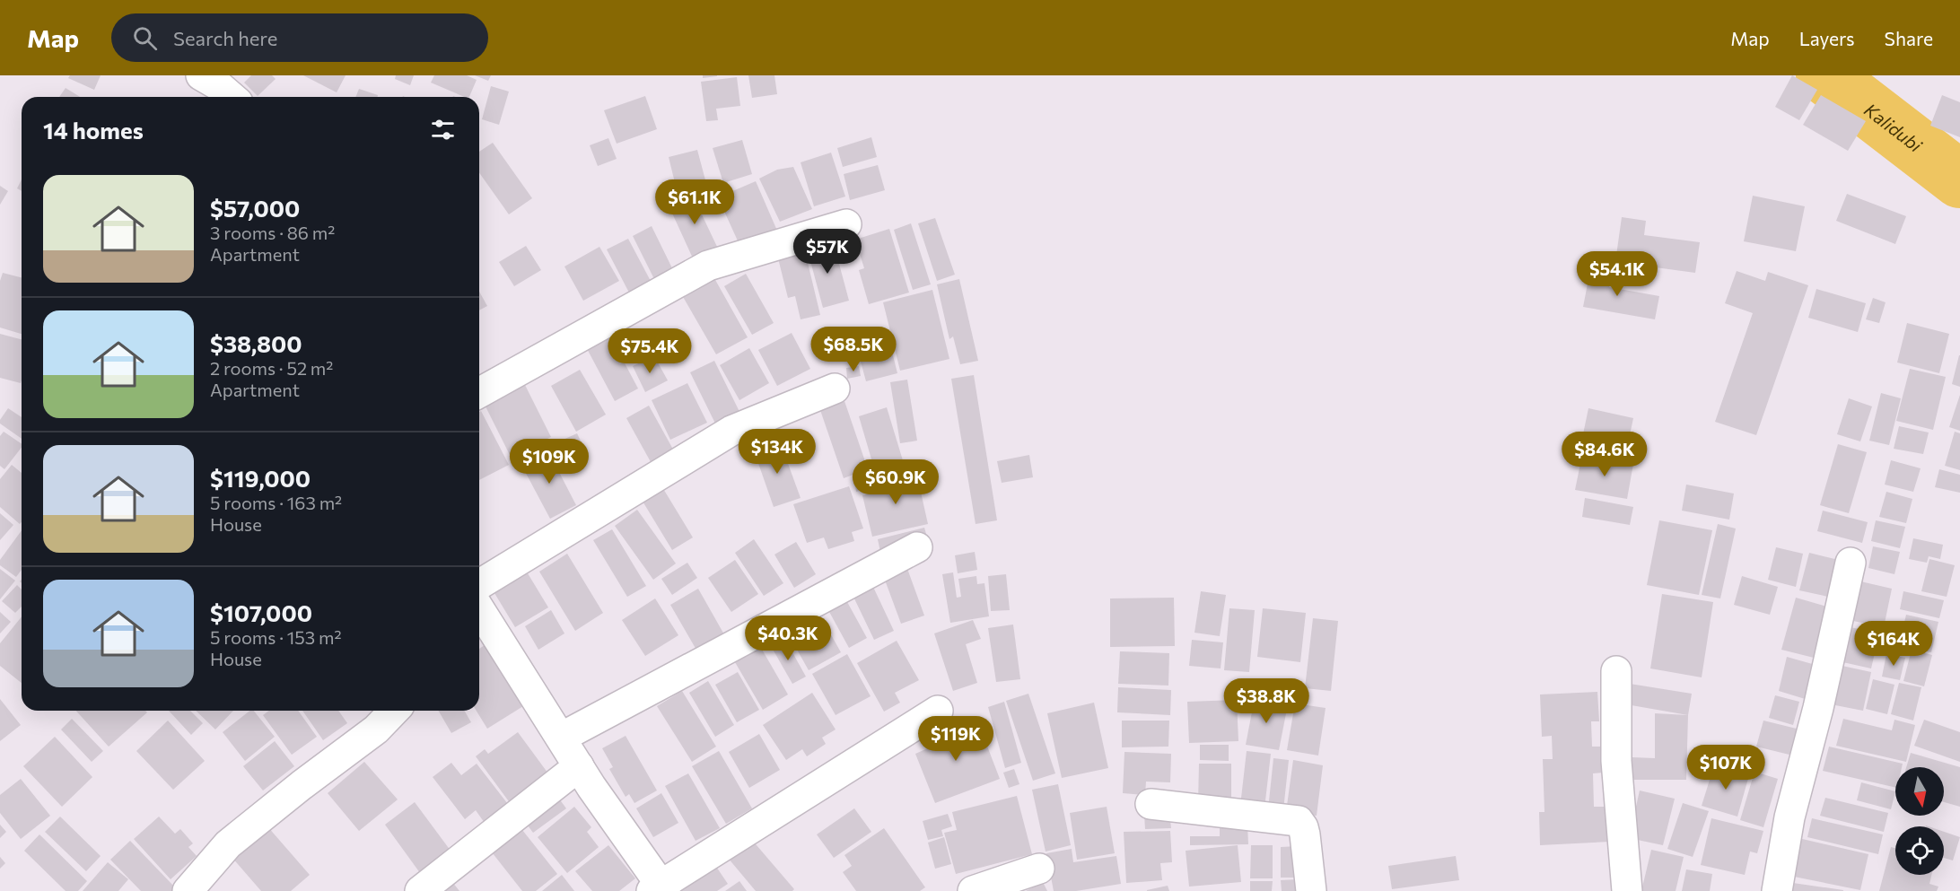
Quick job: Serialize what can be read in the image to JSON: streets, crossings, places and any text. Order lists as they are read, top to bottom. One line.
{"water":["Kalidubi"],"north":"bottom","page":{"header":"Map","search":"Search here","nav":["Map","Layers","Share"],"heading":"14 homes","list":[{"name":"$57,000","note":"3 rooms · 86 m² · Apartment"},{"name":"$38,800","note":"2 rooms · 52 m² · Apartment"},{"name":"$119,000","note":"5 rooms · 163 m² · House"},{"name":"$107,000","note":"5 rooms · 153 m² · House"}],"price":["$61.1K","$57K","$54.1K","$68.5K","$75.4K","$134K","$84.6K","$109K","$60.9K","$40.3K","$164K","$38.8K","$119K","$107K"]}}
